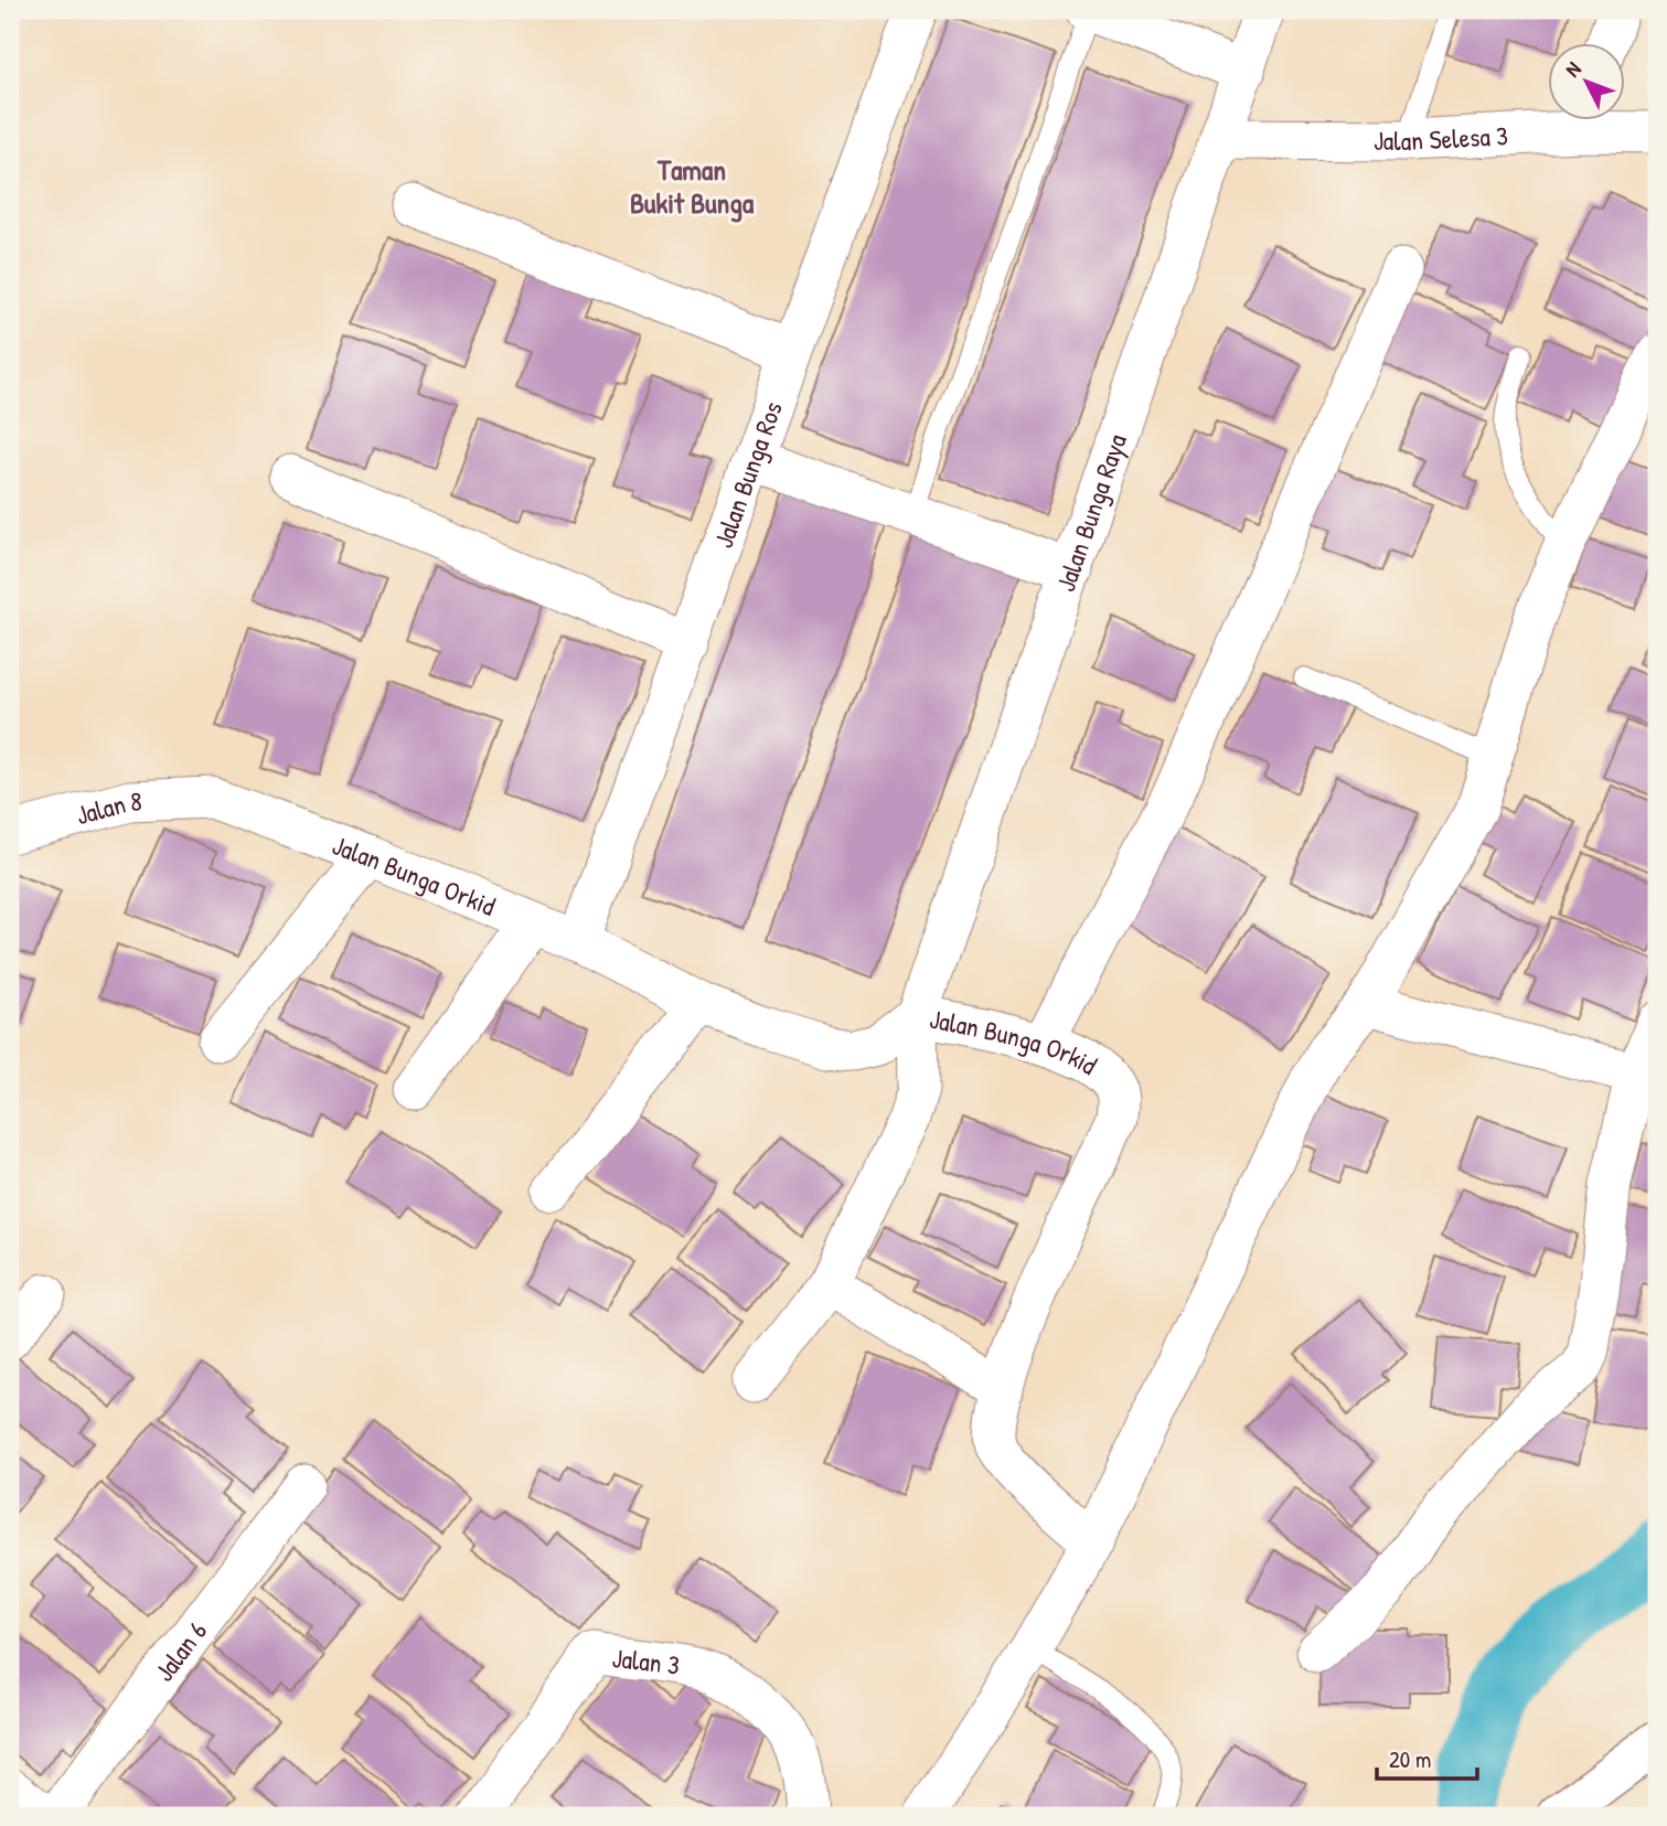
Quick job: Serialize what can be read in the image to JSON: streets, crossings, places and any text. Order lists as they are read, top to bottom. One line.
{"streets":{"street":["Jalan Selesa 3","Jalan Bunga Ros","Jalan Bunga Raya","Jalan 8","Jalan Bunga Orkid","Jalan 6","Jalan 3"]},"crossings":[["Jalan Selesa 3","Jalan Bunga Raya"],["Jalan Bunga Ros","Jalan Bunga Orkid"],["Jalan Bunga Raya","Jalan Bunga Orkid"],["Jalan 8","Jalan Bunga Orkid"]],"districts":["Taman Bukit Bunga"],"scale_bar":"20 m","north":"top left"}
